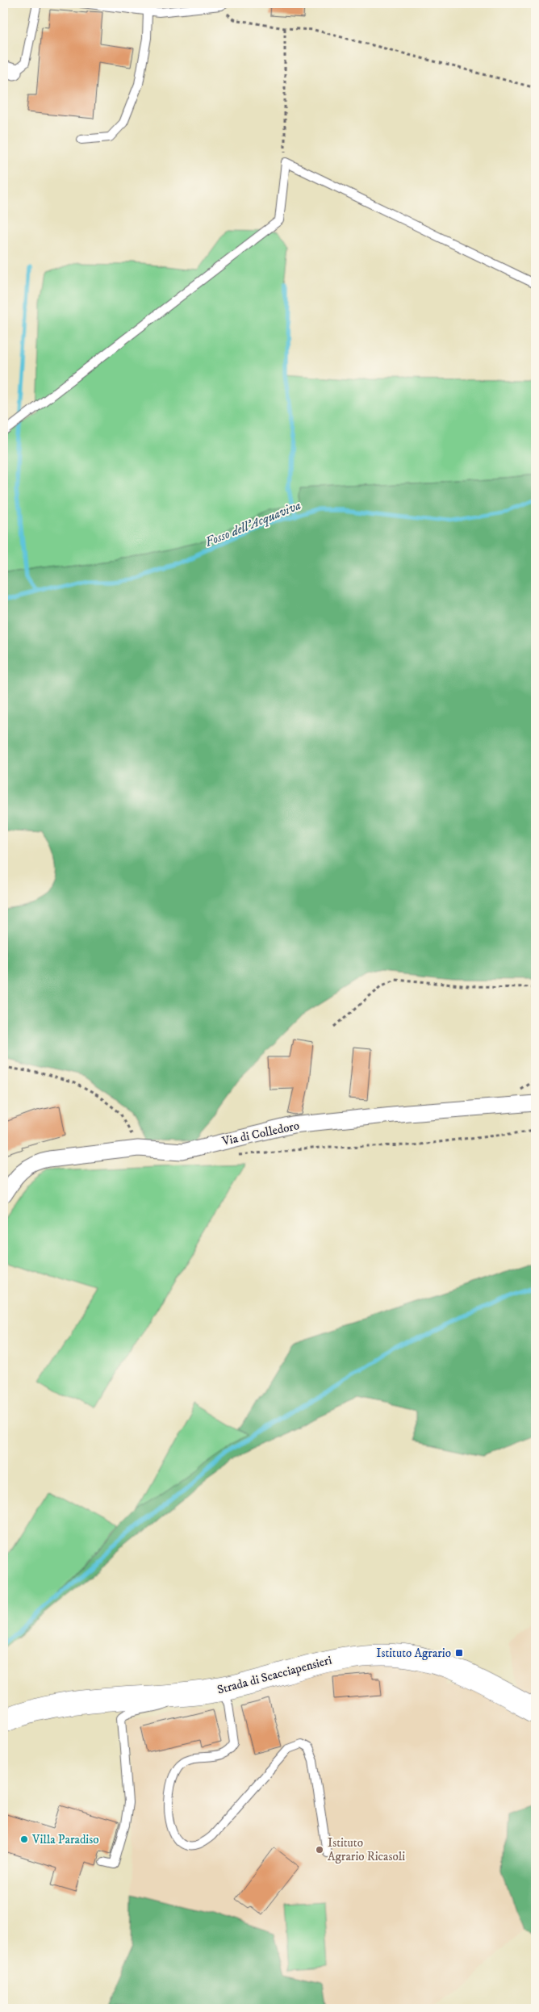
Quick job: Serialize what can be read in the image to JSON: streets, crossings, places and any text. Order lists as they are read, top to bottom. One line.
{"streets":{"street":["Via di Colledoro","Strada di Scacciapensieri"]},"water":["Fosso dell'Acquaviva"],"places":{"transit":["Istituto Agrario"],"other":["Villa Paradiso","Istituto Agrario Ricasoli"]}}
